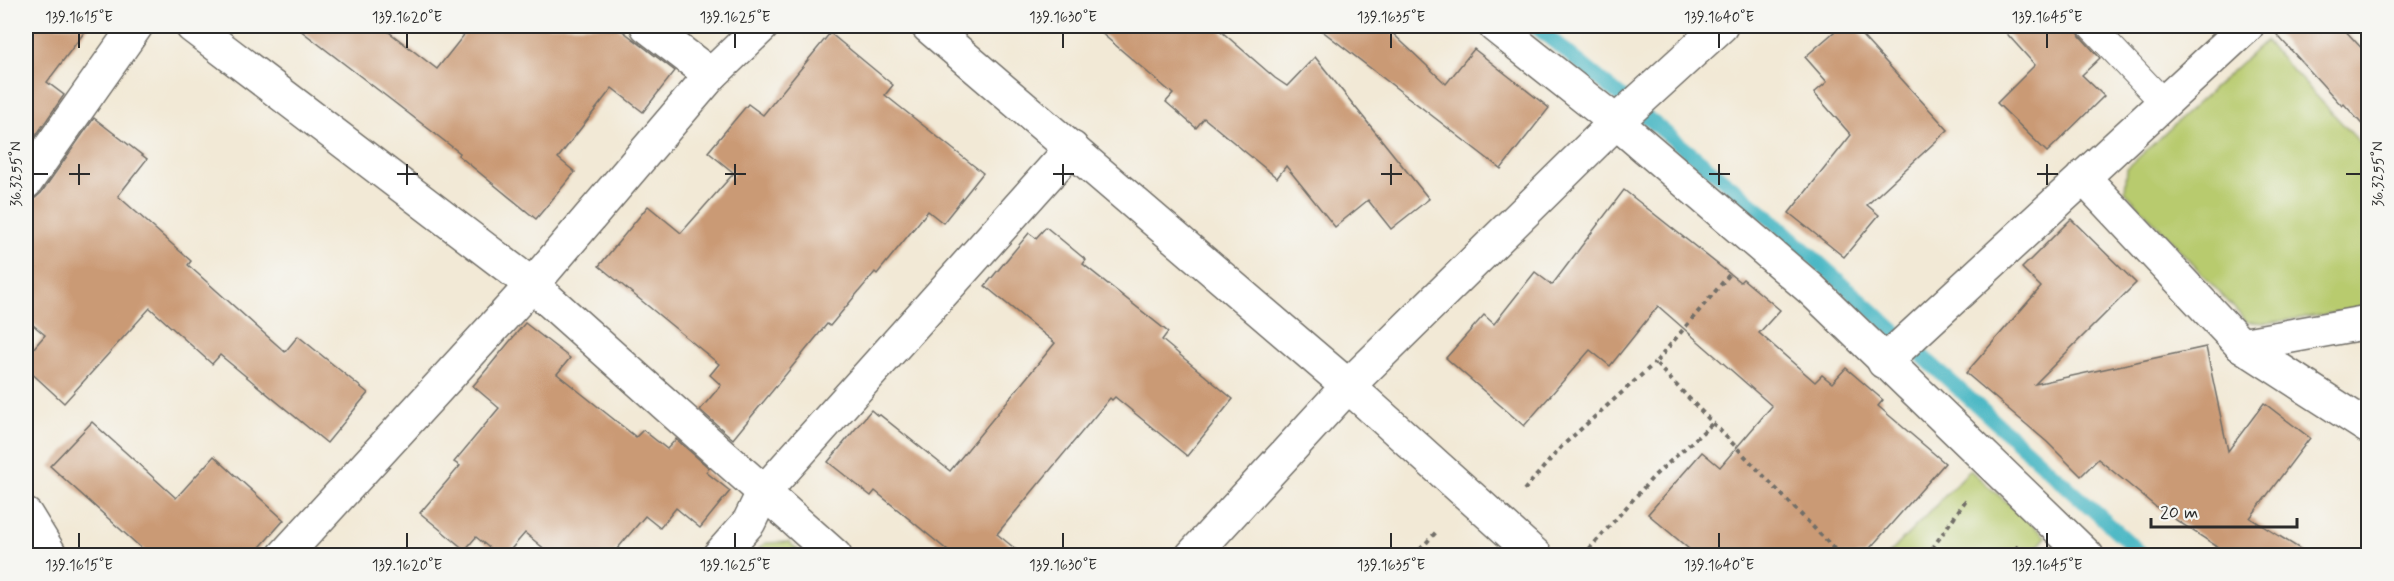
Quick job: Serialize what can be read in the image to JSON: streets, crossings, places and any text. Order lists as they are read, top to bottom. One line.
{"scale_bar":"20 m","coordinates":["139.1615°E","139.1620°E","139.1625°E","139.1630°E","139.1635°E","139.1640°E","139.1645°E","36.3255°N"]}
